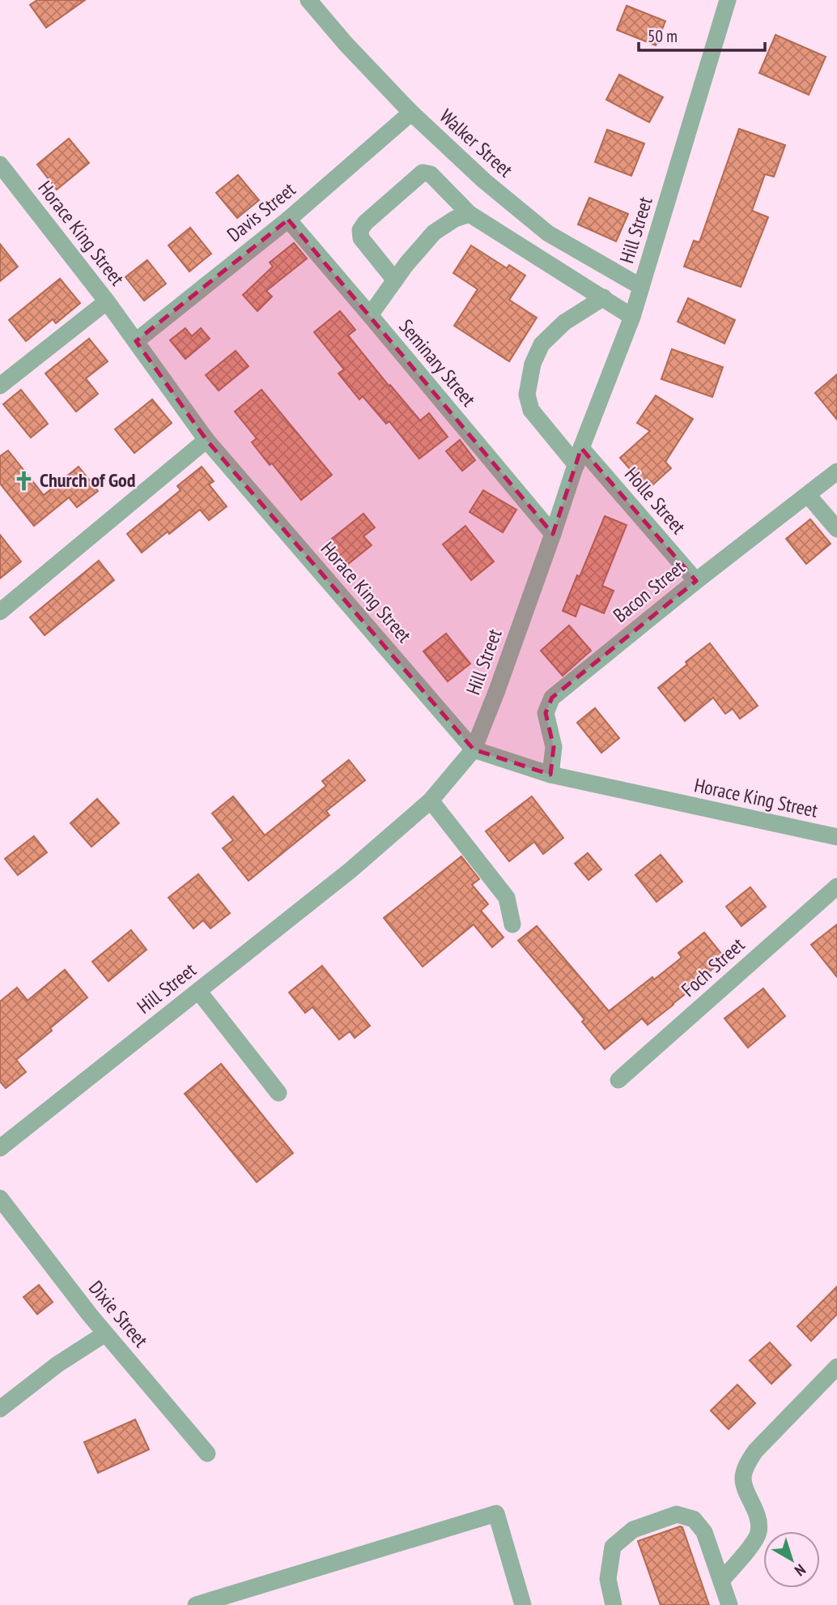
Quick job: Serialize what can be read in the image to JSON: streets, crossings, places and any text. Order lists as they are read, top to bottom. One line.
{"streets":{"street":["Walker Street","Davis Street","Hill Street","Horace King Street","Seminary Street","Holle Street","Bacon Street","Foch Street","Dixie Street"]},"crossings":[["Walker Street","Davis Street"],["Walker Street","Hill Street"],["Davis Street","Horace King Street"],["Davis Street","Seminary Street"],["Hill Street","Horace King Street"],["Hill Street","Seminary Street"],["Hill Street","Holle Street"],["Horace King Street","Bacon Street"],["Holle Street","Bacon Street"]],"places":{"church":["Church of God"]},"scale_bar":"50 m","north":"bottom right"}
